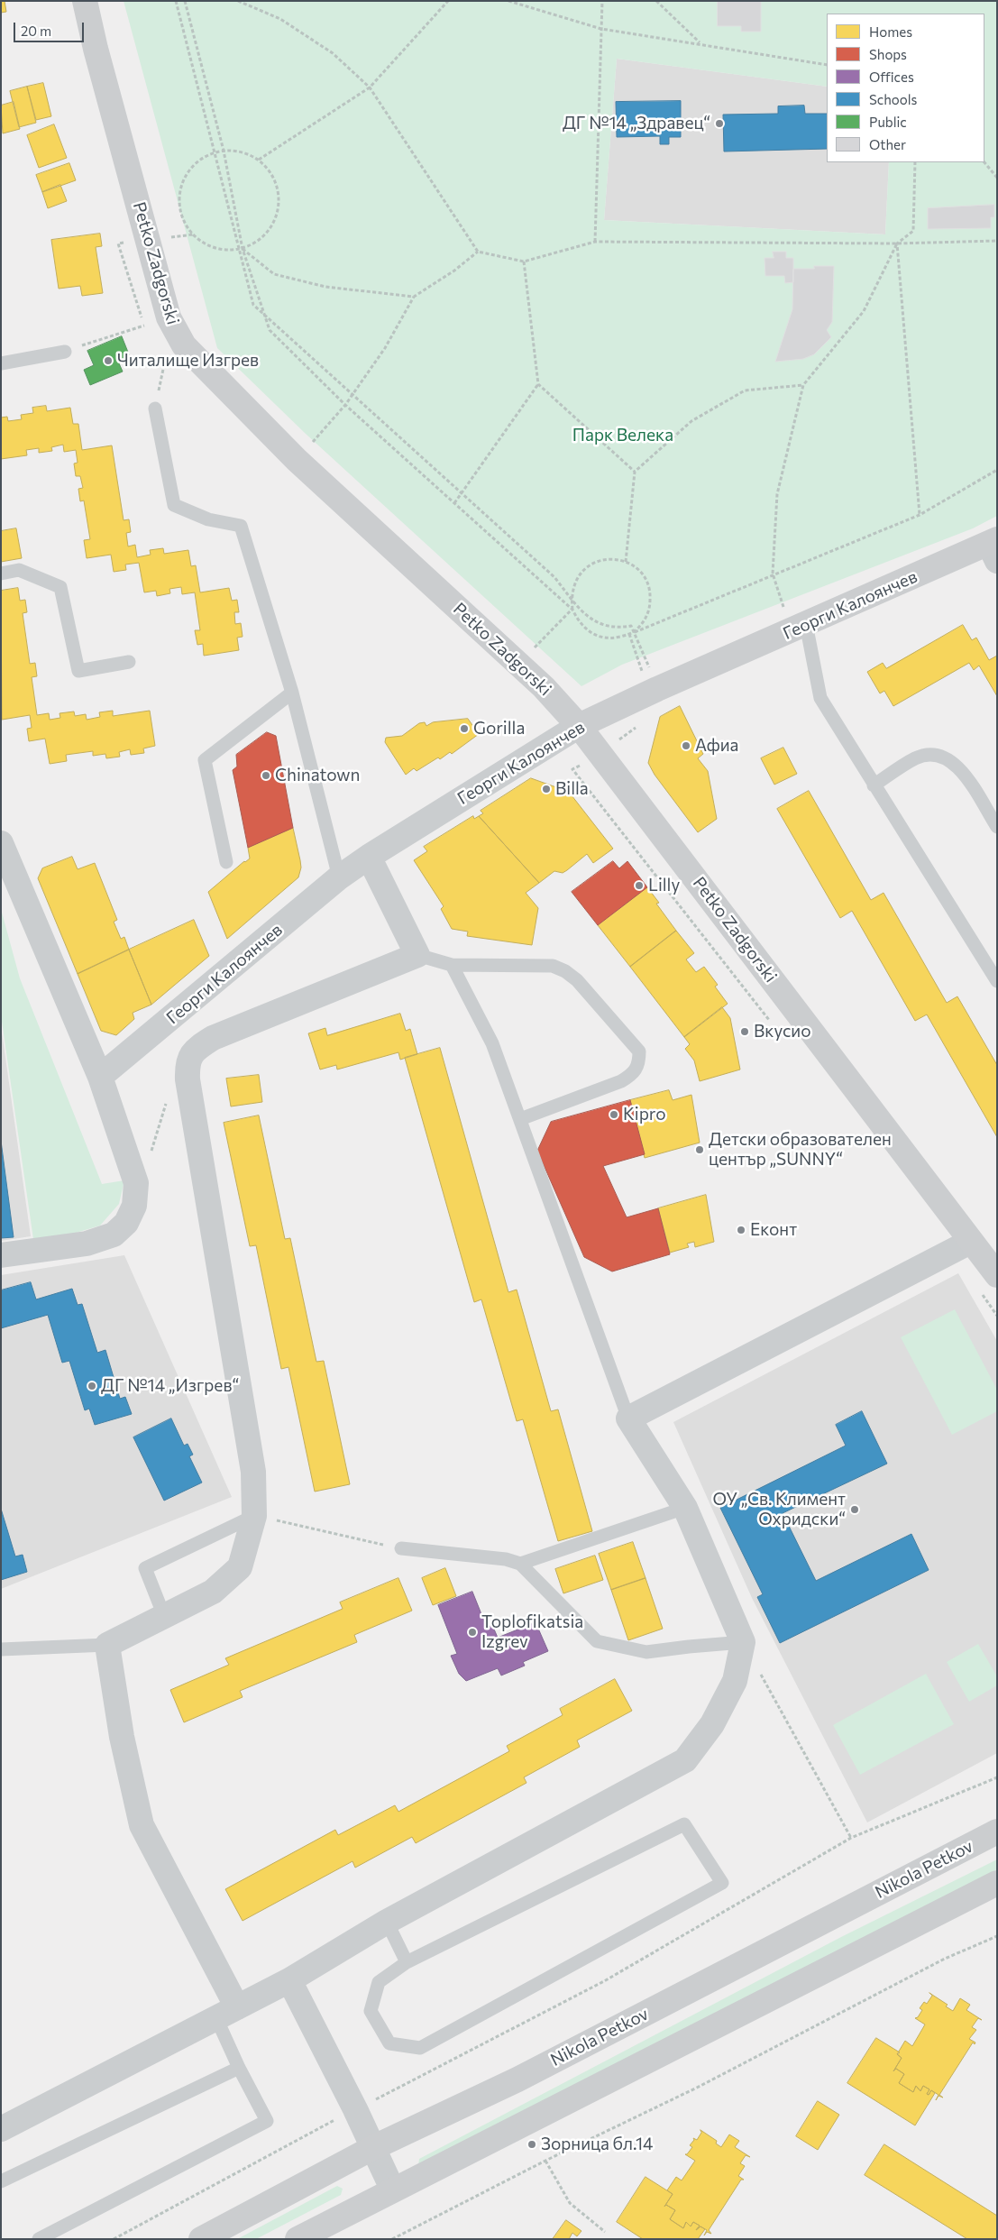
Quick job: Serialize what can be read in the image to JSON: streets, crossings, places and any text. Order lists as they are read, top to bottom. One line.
{"streets":{"street":["Petko Zadgorski","Георги Калоянчев","Nikola Petkov"]},"crossings":[["Petko Zadgorski","Георги Калоянчев"]],"parks":["Парк Велека"],"places":["ДГ №14 „Здравец“","Читалище Изгрев","Gorilla","Афиа","Chinatown","Billa","Lilly","Вкусио","Kipro","Детски образователен център „SUNNY“","Еконт","ДГ №14 „Изгрев“","ОУ „Св. Климент Охридски“","Toplofikatsia Izgrev","Зорница бл.14"],"legend":["Homes","Shops","Offices","Schools","Public","Other"],"scale_bar":"20 m"}
